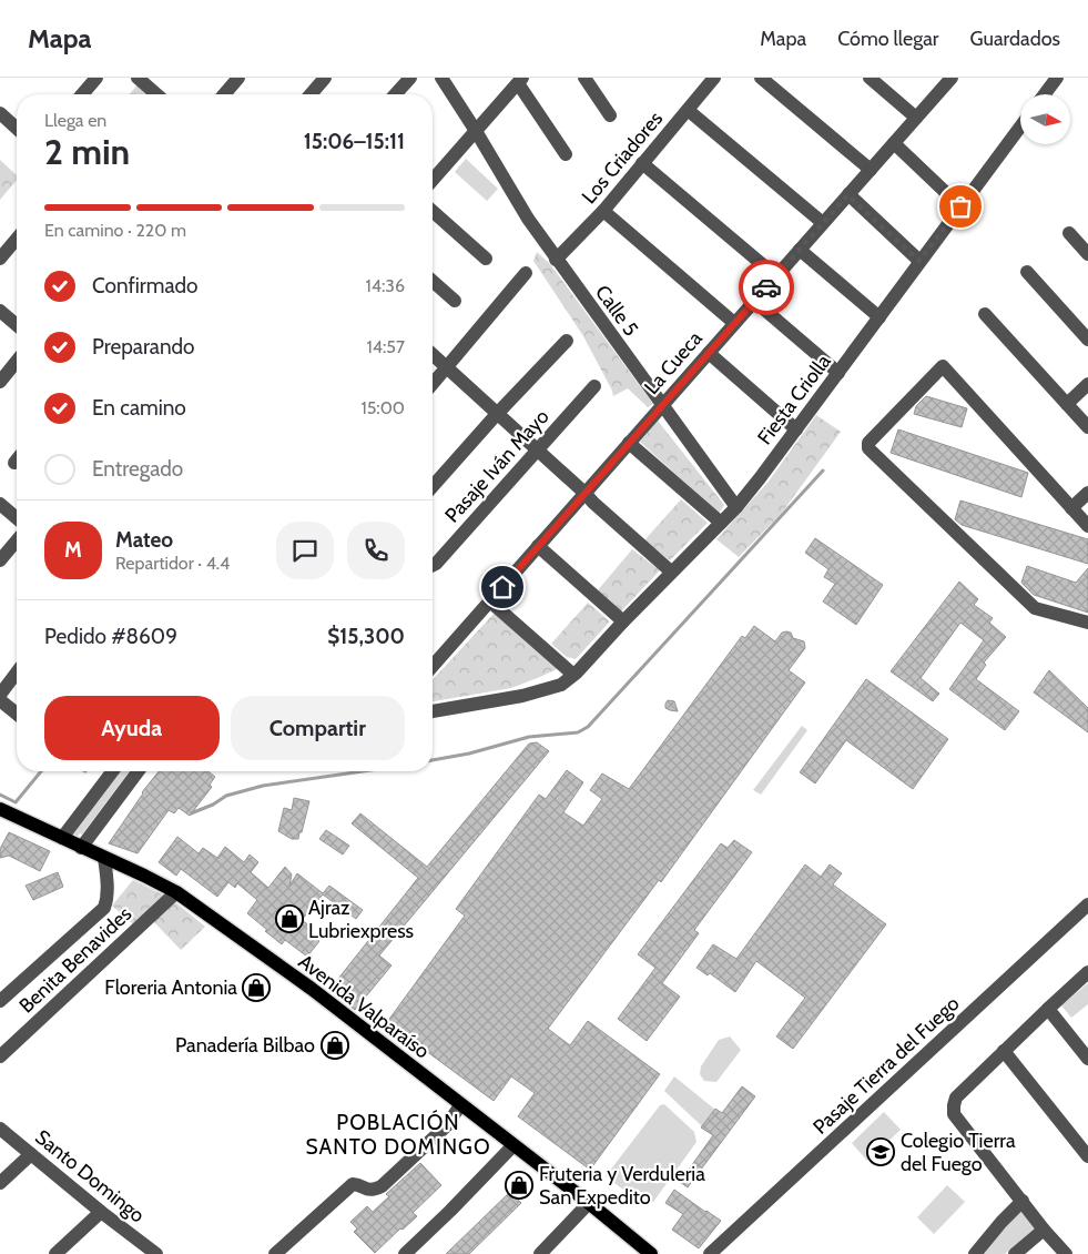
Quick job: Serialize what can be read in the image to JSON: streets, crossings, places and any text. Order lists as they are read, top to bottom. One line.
{"streets":{"main road":["Avenida Valparaíso"],"street":["Los Criadores","Calle 5","La Cueca","Fiesta Criolla","Pasaje Iván Mayo","Benita Benavides","Pasaje Tierra del Fuego","Santo Domingo"]},"crossings":[["Los Criadores","Calle 5"],["Calle 5","La Cueca"],["Calle 5","Fiesta Criolla"],["Benita Benavides","Avenida Valparaíso"]],"districts":["POBLACIÓN SANTO DOMINGO"],"places":{"shop":["Ajraz Lubriexpress","Floreria Antonia","Panadería Bilbao","Fruteria y Verduleria San Expedito"],"school or university":["Colegio Tierra del Fuego"]},"north":"right","page":{"header":"Mapa","nav":["Mapa","Cómo llegar","Guardados"],"heading":["2 min","Llega en","15:06–15:11"],"panel":["Mateo","Repartidor · 4.4","Pedido #8609","$15,300"],"bar":"En camino · 220 m","list":[["Confirmado","14:36"],["Preparando","14:57"],["En camino","15:00"],"Entregado"],"round":"M","buttons":["Ayuda","Compartir"]}}
